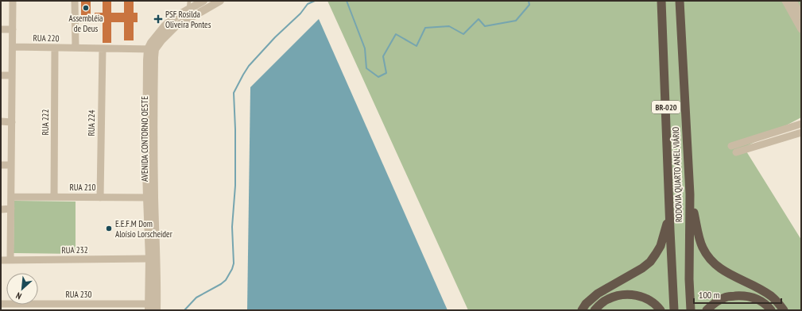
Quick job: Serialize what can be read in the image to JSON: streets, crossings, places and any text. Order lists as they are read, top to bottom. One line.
{"streets":{"highway":["BR-020","RODOVIA QUARTO ANEL VIÁRIO"],"street":["RUA 220","RUA 222","RUA 224","AVENIDA CONTORNO OESTE","RUA 210","RUA 232","RUA 230"]},"crossings":[["RUA 220","RUA 222"],["RUA 220","RUA 224"],["RUA 220","AVENIDA CONTORNO OESTE"],["BR-020","RODOVIA QUARTO ANEL VIÁRIO"],["RUA 222","RUA 210"],["RUA 224","RUA 210"],["AVENIDA CONTORNO OESTE","RUA 210"],["AVENIDA CONTORNO OESTE","RUA 232"],["AVENIDA CONTORNO OESTE","RUA 230"]],"places":{"other":["Assembléia de Deus","E.E.F.M Dom Aloísio Lorscheider"],"health":["PSF Rosilda Oliveira Pontes"]},"scale_bar":"100 m","north":"bottom left"}
